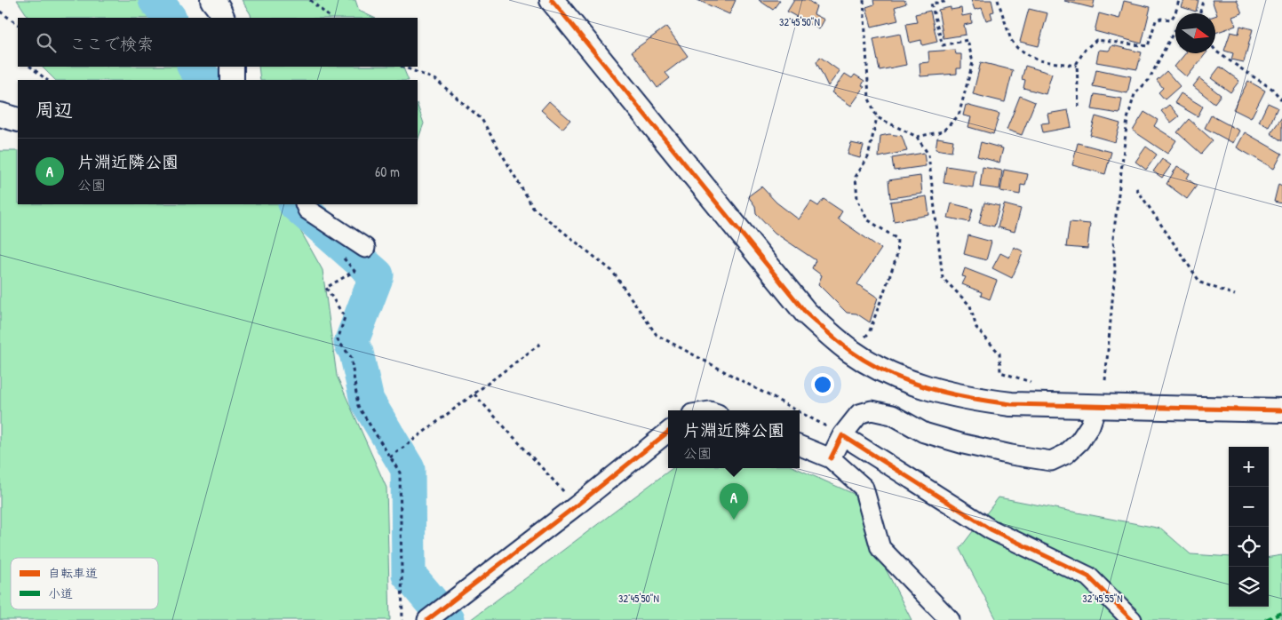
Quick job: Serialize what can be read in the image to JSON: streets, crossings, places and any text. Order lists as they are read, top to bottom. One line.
{"legend":["自転車道","小道"],"north":"right","page":{"search":"ここで検索","heading":"周辺","list":[{"mark":"A","name":"片淵近隣公園","note":"公園","value":"60 m"}],"popup":["片淵近隣公園","公園"],"map_buttons":["+","−"],"pins":"A"},"coordinates":["32°45'50\"N","32°45'55\"N"]}
